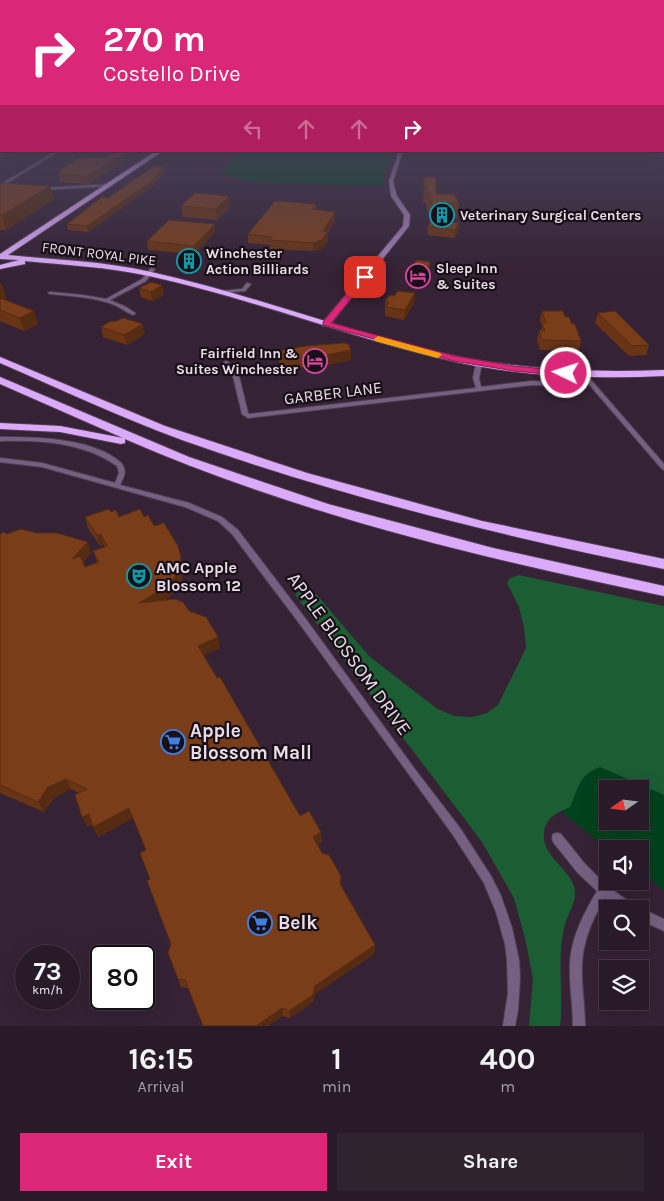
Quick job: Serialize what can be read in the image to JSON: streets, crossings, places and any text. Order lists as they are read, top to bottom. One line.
{"streets":{"highway":["FRONT ROYAL PIKE"],"street":["GARBER LANE","APPLE BLOSSOM DRIVE"]},"places":{"building":["Veterinary Surgical Centers","Winchester Action Billiards"],"hotel":["Sleep Inn & Suites","Fairfield Inn & Suites Winchester"],"theatre":["AMC Apple Blossom 12"],"supermarket":["Apple Blossom Mall","Belk"]},"north":"left","page":{"turn":["270 m","Costello Drive"],"speed":"73 km/h","limit":"80","eta":["16:15","Arrival","1","min","400","m"],"buttons":["Exit","Share"]}}
